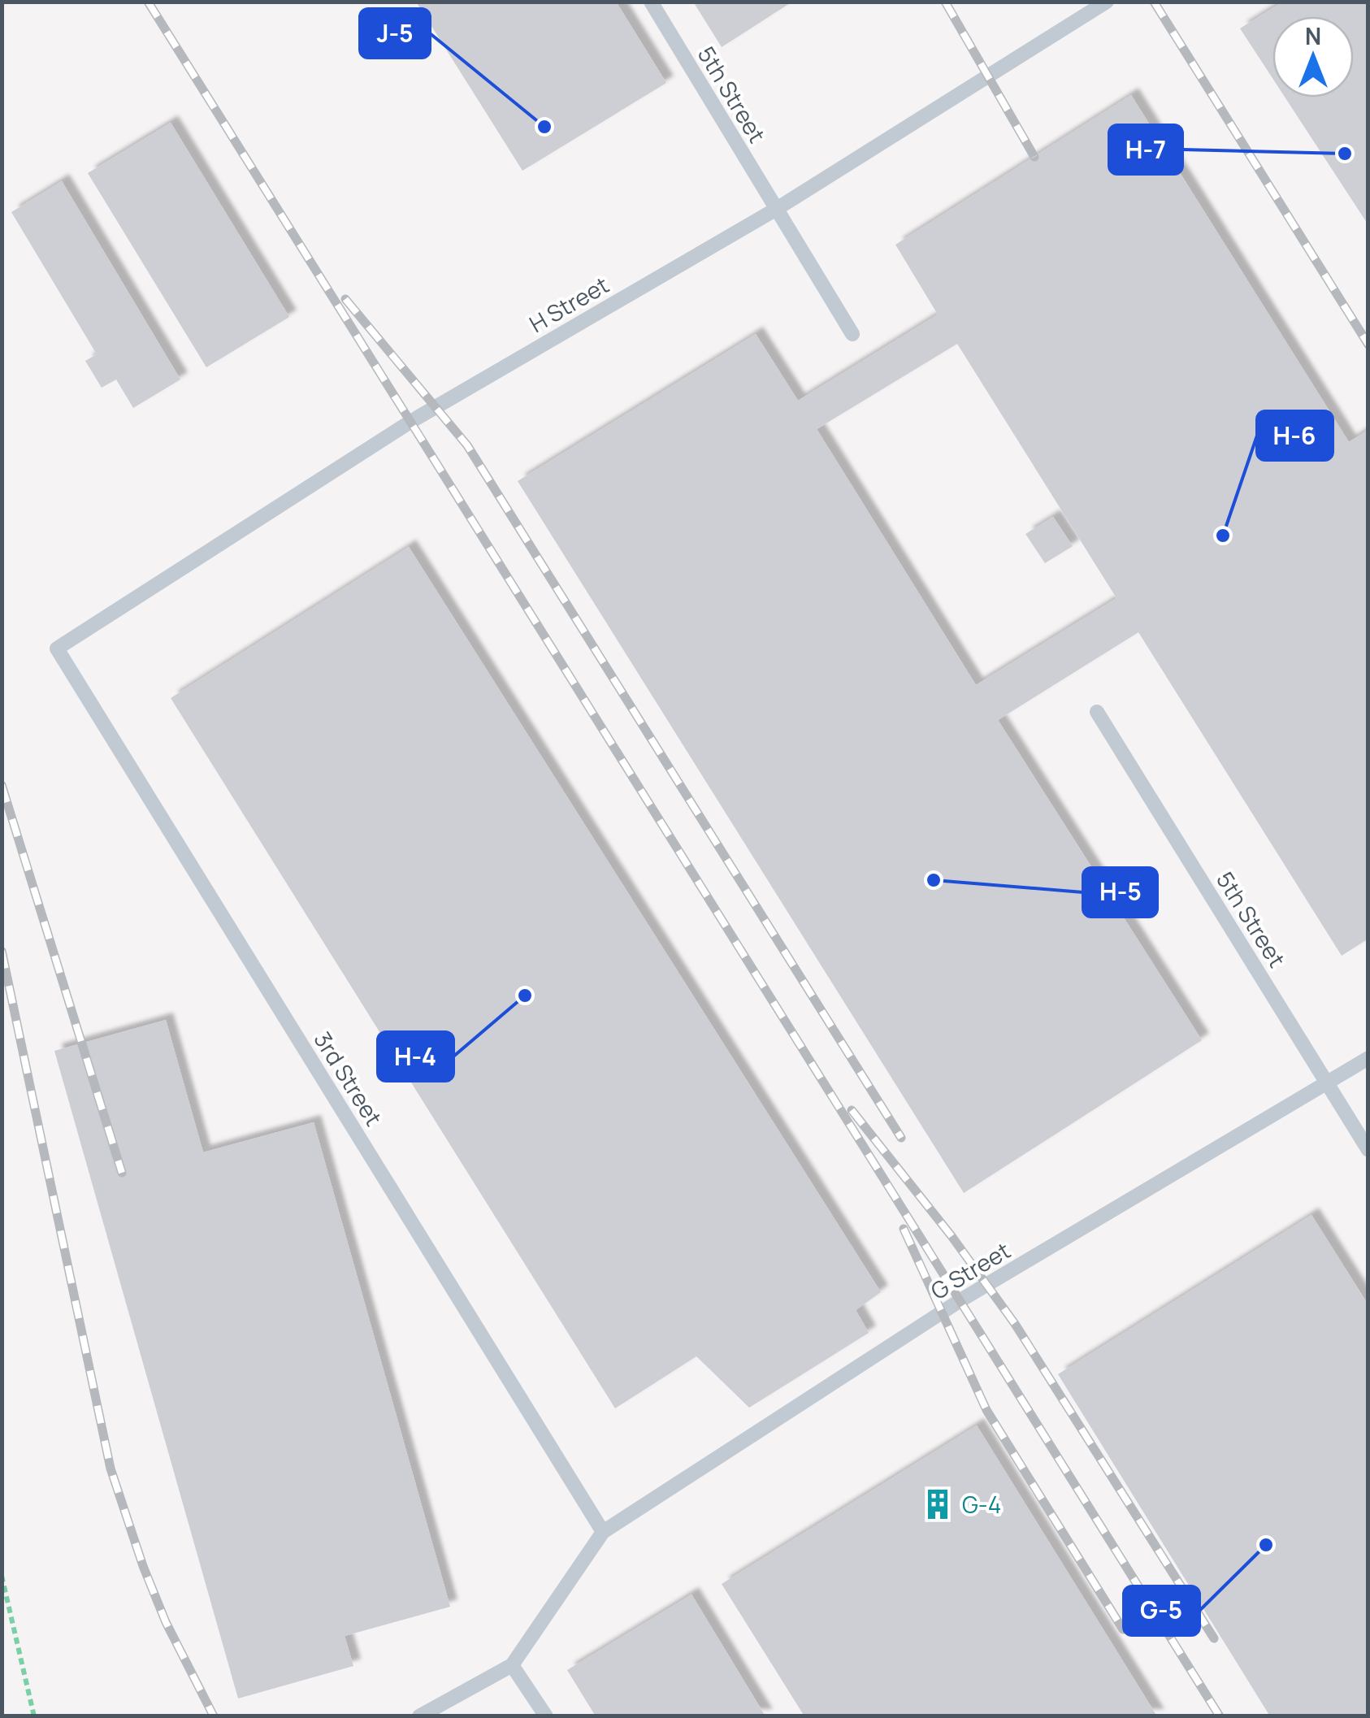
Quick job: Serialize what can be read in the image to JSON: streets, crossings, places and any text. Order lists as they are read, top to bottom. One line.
{"streets":{"lane":["5th Street","H Street","3rd Street","G Street"]},"crossings":[["5th Street","H Street"],["5th Street","G Street"],["H Street","3rd Street"],["3rd Street","G Street"]],"places":{"other":["J-5","H-7","H-6","H-5","H-4","G-5"],"building":["G-4"]},"north":"top"}
